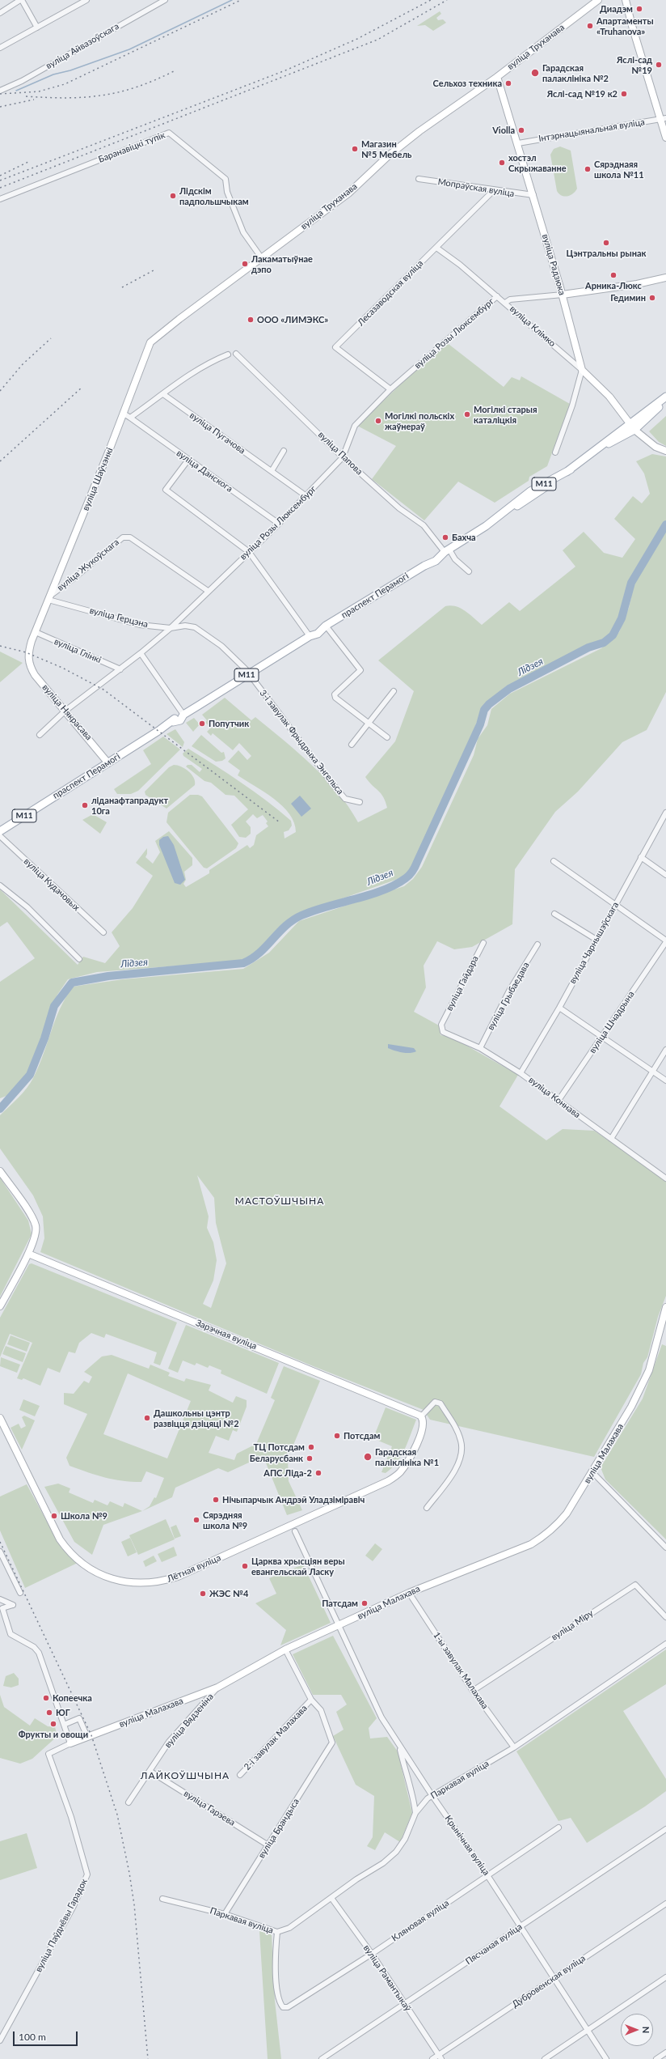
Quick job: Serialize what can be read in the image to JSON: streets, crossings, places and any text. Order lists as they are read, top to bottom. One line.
{"streets":{"main road":["М11","праспект Перамогі"],"street":["вуліца Айвазоўскага","вуліца Труханава","Інтэрнацыянальная вуліца","Баранавіцкі тупік","Мопраўская вуліца","вуліца Радзюка","Лесазаводская вуліца","вуліца Клімко","вуліца Розы Люксембург","вуліца Пугачова","вуліца Папова","вуліца Данскога","вуліца Шаўчэнкі","вуліца Жукоўскага","вуліца Герцэна","вуліца Глінкі","вуліца Някрасава","3-і завулак Фрыдрыха Энгельса","вуліца Кудачовых","вуліца Чарнышэўскага","вуліца Гайдара","вуліца Грыбаедава","вуліца Шчадрына","вуліца Коннава","Зарэчная вуліца","вуліца Малахава","Лётная вуліца","вуліца Міру","1-ы завулак Малахава","вуліца Вядзеніна","2-і завулак Малахава","Паркавая вуліца","вуліца Гарэева","вуліца Брандыса","Крынічная вуліца","Кляновая вуліца","вуліца Паўднёвы Гарадок","Пясчаная вуліца","вуліца Рамантыкаў","Дубровенская вуліца"]},"crossings":[["вуліца Труханава","Баранавіцкі тупік"],["вуліца Труханава","вуліца Радзюка"],["вуліца Труханава","вуліца Шаўчэнкі"],["Інтэрнацыянальная вуліца","вуліца Радзюка"],["Мопраўская вуліца","вуліца Радзюка"],["Мопраўская вуліца","Лесазаводская вуліца"],["вуліца Радзюка","вуліца Клімко"],["Лесазаводская вуліца","вуліца Клімко"],["Лесазаводская вуліца","вуліца Розы Люксембург"],["вуліца Клімко","вуліца Розы Люксембург"],["вуліца Розы Люксембург","вуліца Пугачова"],["вуліца Розы Люксембург","вуліца Папова"],["вуліца Розы Люксембург","вуліца Данскога"],["вуліца Розы Люксембург","вуліца Жукоўскага"],["вуліца Розы Люксембург","вуліца Герцэна"],["вуліца Розы Люксембург","вуліца Глінкі"],["вуліца Розы Люксембург","вуліца Някрасава"],["вуліца Папова","праспект Перамогі"],["вуліца Шаўчэнкі","вуліца Жукоўскага"],["вуліца Шаўчэнкі","вуліца Герцэна"],["вуліца Шаўчэнкі","вуліца Глінкі"],["вуліца Шаўчэнкі","вуліца Някрасава"],["вуліца Жукоўскага","вуліца Герцэна"],["праспект Перамогі","вуліца Герцэна"],["праспект Перамогі","вуліца Някрасава"],["праспект Перамогі","3-і завулак Фрыдрыха Энгельса"],["вуліца Герцэна","3-і завулак Фрыдрыха Энгельса"],["вуліца Чарнышэўскага","вуліца Коннава"],["вуліца Гайдара","вуліца Коннава"],["вуліца Грыбаедава","вуліца Коннава"],["вуліца Шчадрына","вуліца Коннава"],["Зарэчная вуліца","Лётная вуліца"],["вуліца Малахава","1-ы завулак Малахава"],["вуліца Малахава","вуліца Вядзеніна"],["вуліца Малахава","Крынічная вуліца"],["вуліца Малахава","вуліца Паўднёвы Гарадок"],["вуліца Міру","1-ы завулак Малахава"],["1-ы завулак Малахава","Паркавая вуліца"],["вуліца Вядзеніна","вуліца Гарэева"],["2-і завулак Малахава","вуліца Брандыса"],["Паркавая вуліца","вуліца Брандыса"],["Паркавая вуліца","Крынічная вуліца"],["Паркавая вуліца","Кляновая вуліца"],["Паркавая вуліца","вуліца Рамантыкаў"],["вуліца Гарэева","вуліца Брандыса"],["Крынічная вуліца","Кляновая вуліца"],["Крынічная вуліца","Пясчаная вуліца"],["Крынічная вуліца","Дубровенская вуліца"],["Кляновая вуліца","вуліца Рамантыкаў"],["Пясчаная вуліца","вуліца Рамантыкаў"],["вуліца Рамантыкаў","Дубровенская вуліца"]],"districts":["МАСТОЎШЧЫНА","ЛАЙКОЎШЧЫНА"],"water":["Лідзея"],"places":["Диадэм","Апартаменты «Truhanova»","Яслі-сад №19","Гарадская палаклініка №2","Сельхоз техника","Яслі-сад №19 к2","Violla","Магазин №5 Мебель","хостэл Скрыжаванне","Сярэднаяя школа №11","Лідскім падпольшчыкам","Цэнтральны рынак","Лакаматыўнае дэпо","Арника-Люкс","Гедимин","ООО «ЛИМЭКС»","Могілкі старыя каталіцкія","Могілкі польскіх жаўнераў","Бахча","Попутчик","ліданафтапрадукт 10га","Дашкольны цэнтр развіцця дзіцяці №2","Потсдам","ТЦ Потсдам","Гарадская паліклініка №1","Беларусбанк","АПС Ліда-2","Нічыпарчык Андрэй Уладзіміравіч","Школа №9","Сярэдняя школа №9","Царква хрысціян веры евангельскай Ласку","ЖЭС №4","Патсдам","Копеечка","ЮГ","Фрукты и овощи"],"scale_bar":"100 m","north":"right"}
